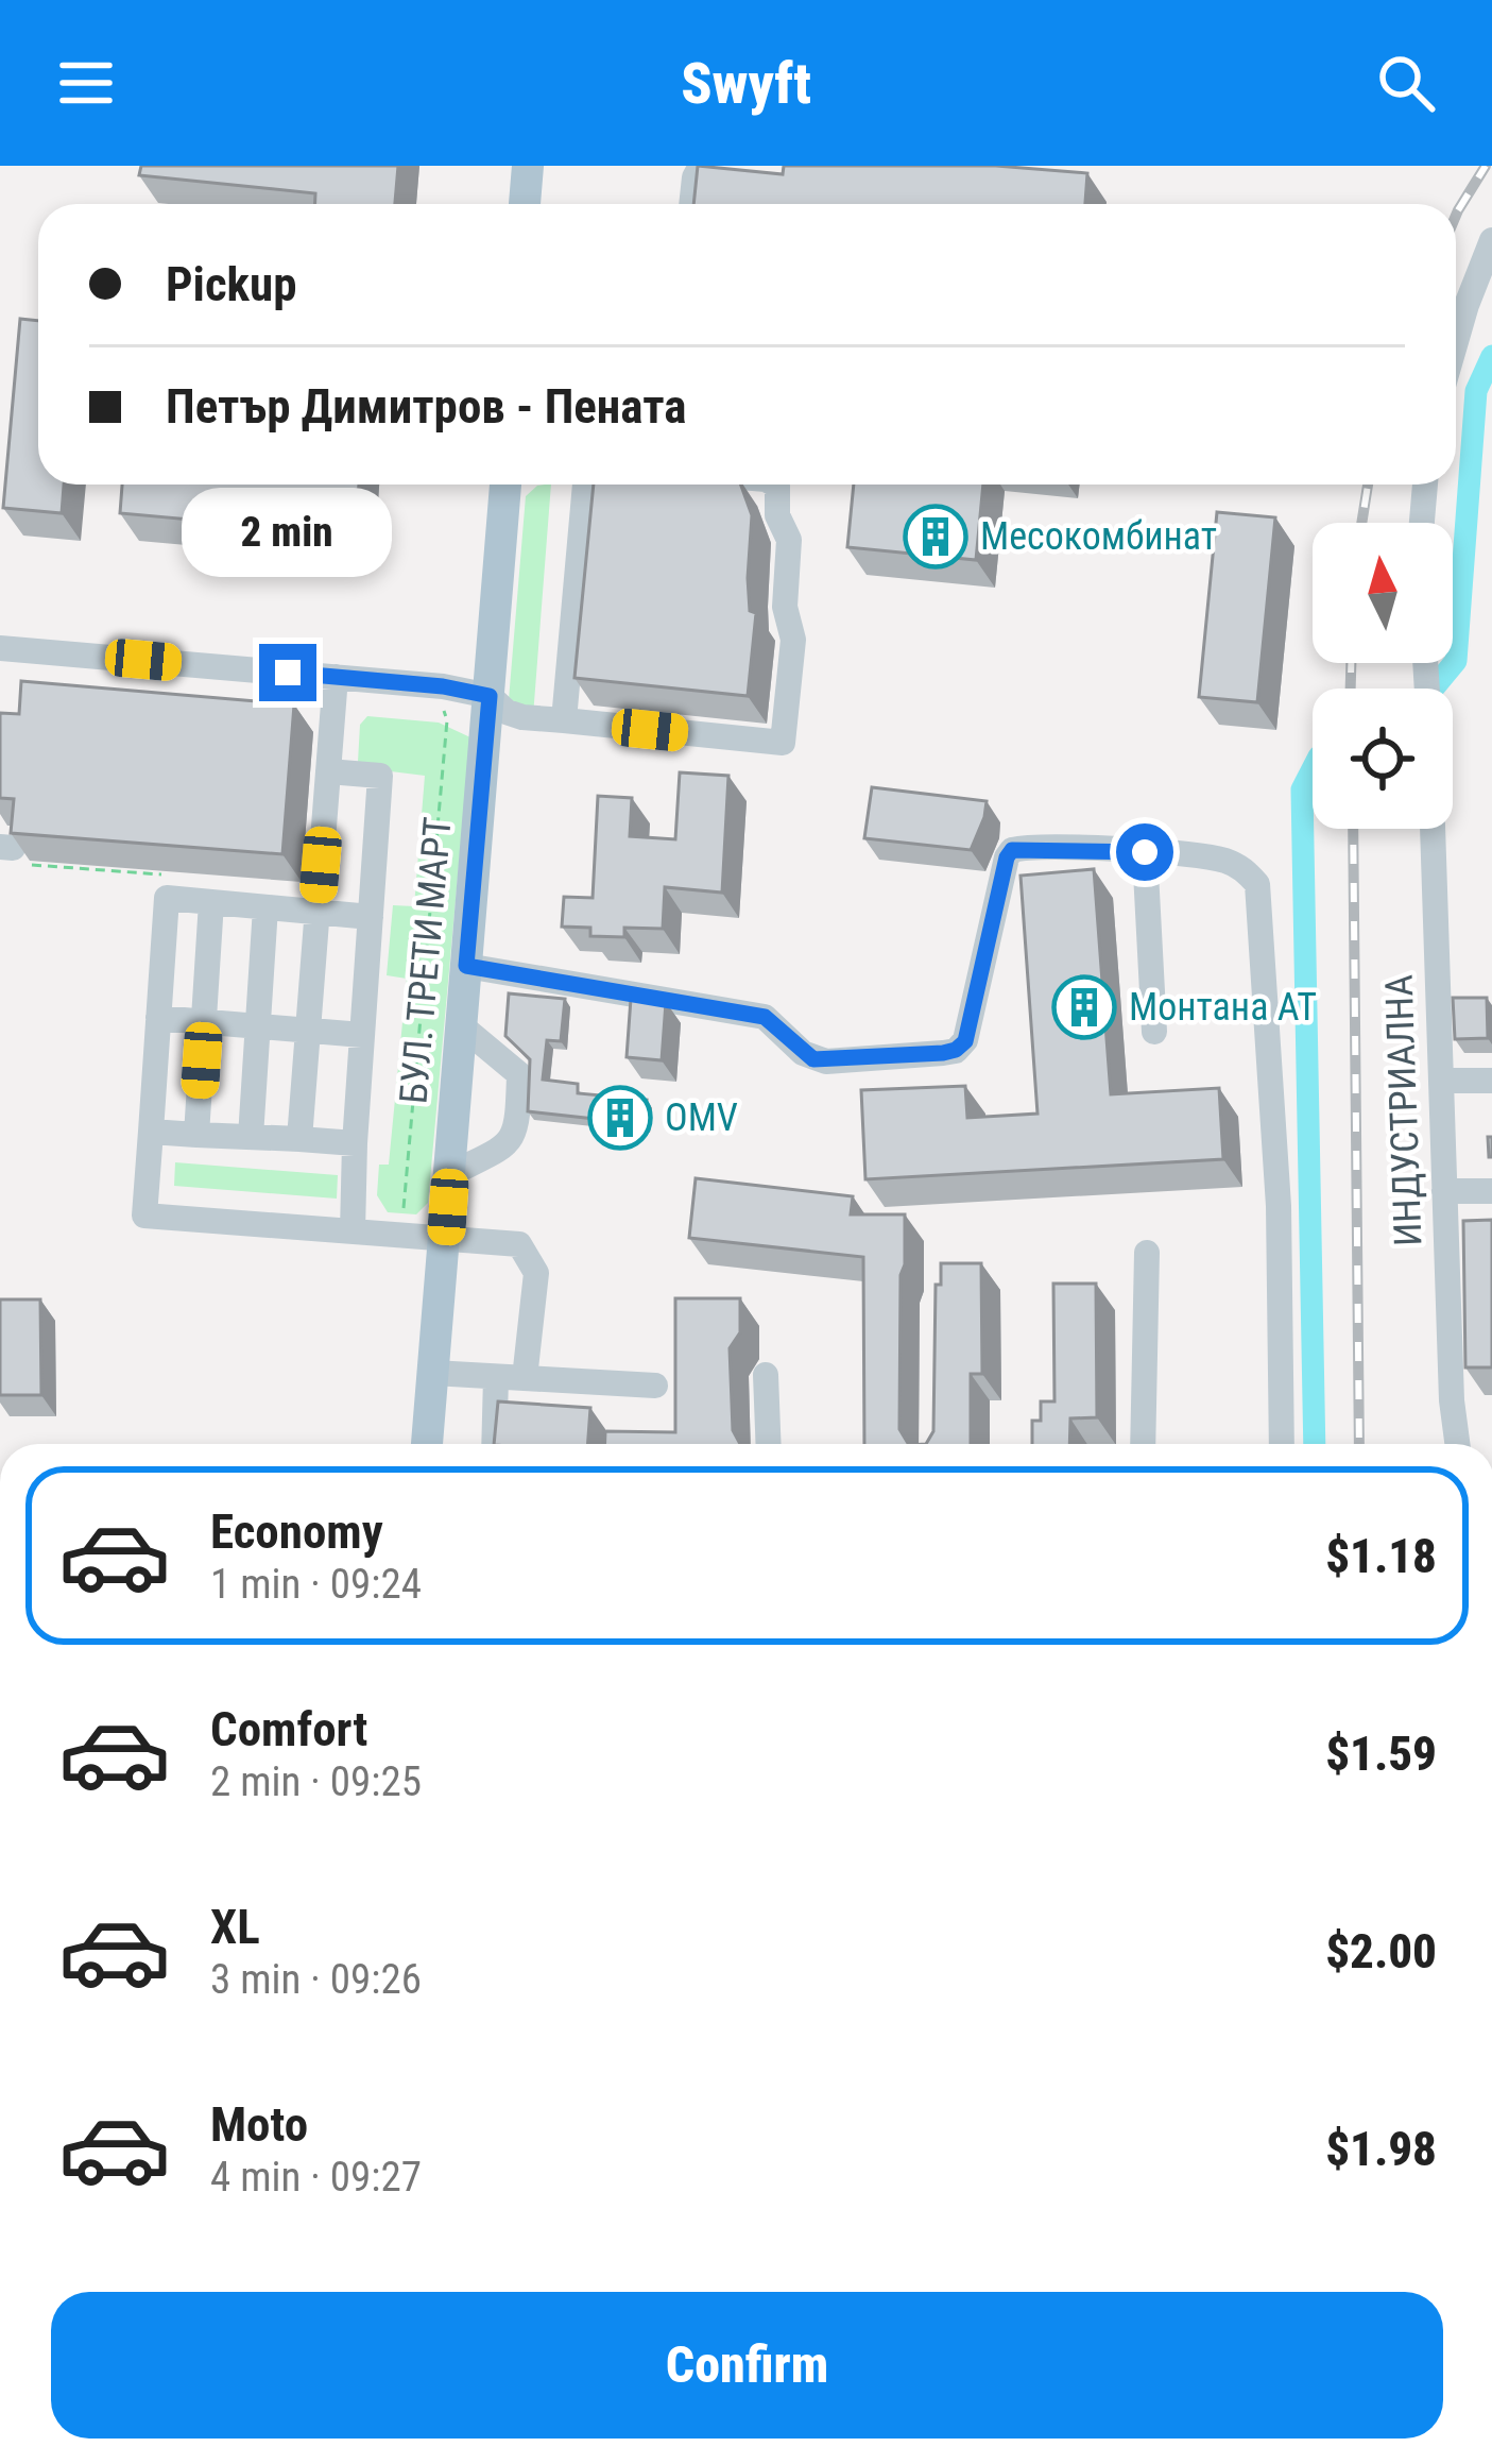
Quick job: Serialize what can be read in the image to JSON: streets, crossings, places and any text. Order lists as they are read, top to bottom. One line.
{"streets":{"main road":["БУЛ. ТРЕТИ МАРТ"],"street":["ИНДУСТРИАЛНА"]},"places":{"building":["Месокомбинат","Монтана АТ","OMV"]},"north":"top","page":{"header":"Swyft","banner":["Pickup","Петър Димитров - Пената"],"bubble":"2 min","list":[{"name":"Economy","note":"1 min · 09:24","value":"$1.18"},{"name":"Comfort","note":"2 min · 09:25","value":"$1.59"},{"name":"XL","note":"3 min · 09:26","value":"$2.00"},{"name":"Moto","note":"4 min · 09:27","value":"$1.98"}],"buttons":"Confirm"}}
